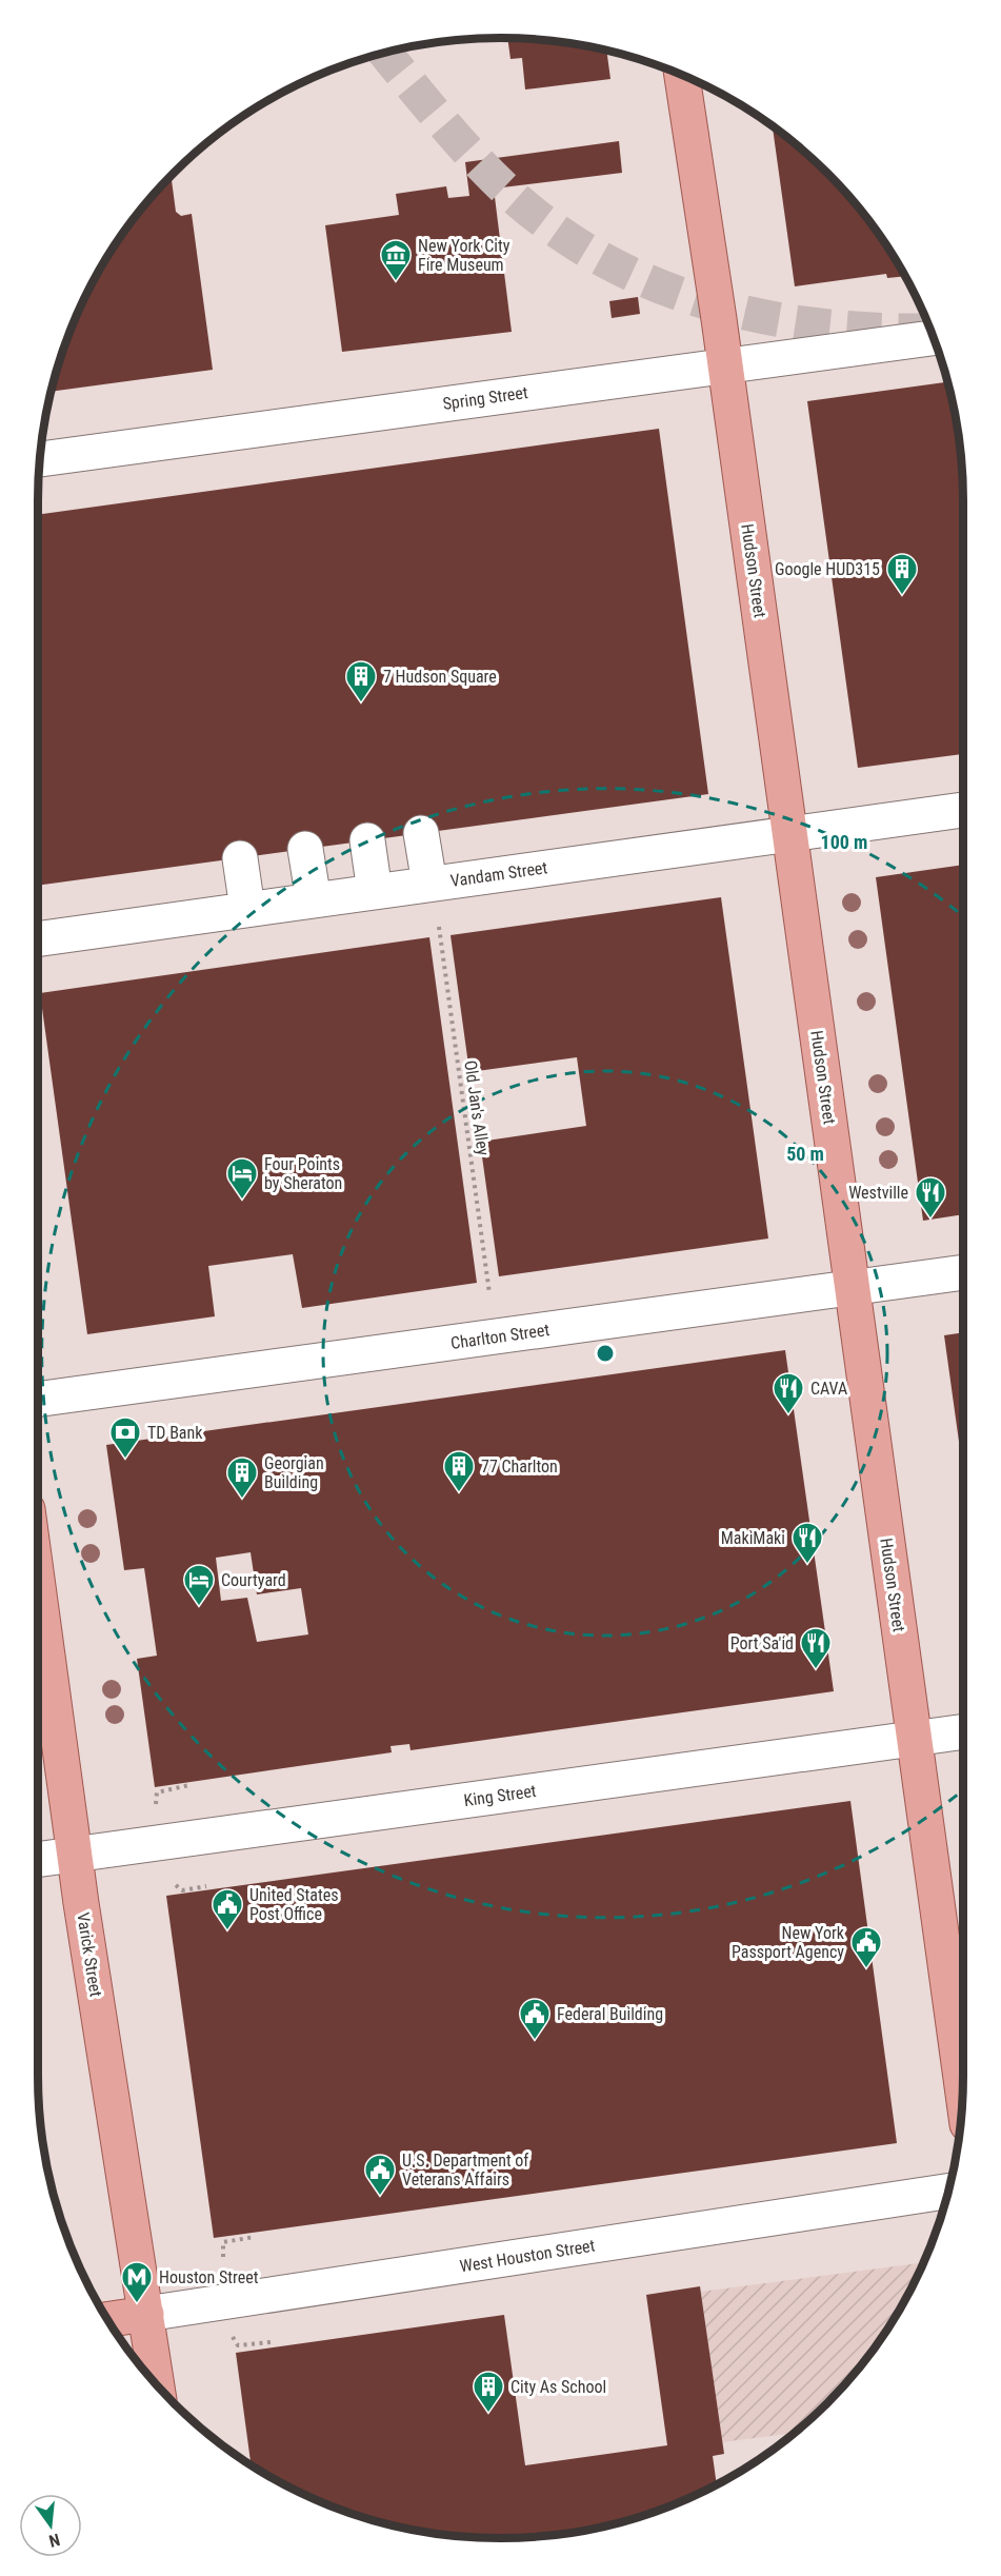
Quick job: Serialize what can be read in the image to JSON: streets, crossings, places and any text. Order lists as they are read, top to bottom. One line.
{"streets":{"main road":["Hudson Street","Varick Street","West Houston Street"],"street":["Spring Street","Vandam Street","Charlton Street","King Street"],"path":["Old Jan's Alley"]},"crossings":[["Spring Street","Hudson Street"],["Hudson Street","Vandam Street"],["Hudson Street","Charlton Street"],["Hudson Street","King Street"],["King Street","Varick Street"],["Varick Street","West Houston Street"]],"places":{"museum":["New York City Fire Museum"],"building":["Google HUD315","7 Hudson Square","77 Charlton","Georgian Building","City As School"],"hotel":["Four Points by Sheraton","Courtyard"],"restaurant":["Westville","CAVA","MakiMaki","Port Sa'id"],"bank":["TD Bank"],"public building":["United States Post Office","New York Passport Agency","Federal Building","U.S. Department of Veterans Affairs"],"metro station":["Houston Street"]},"north":"bottom","rings":["100 m","50 m"]}
